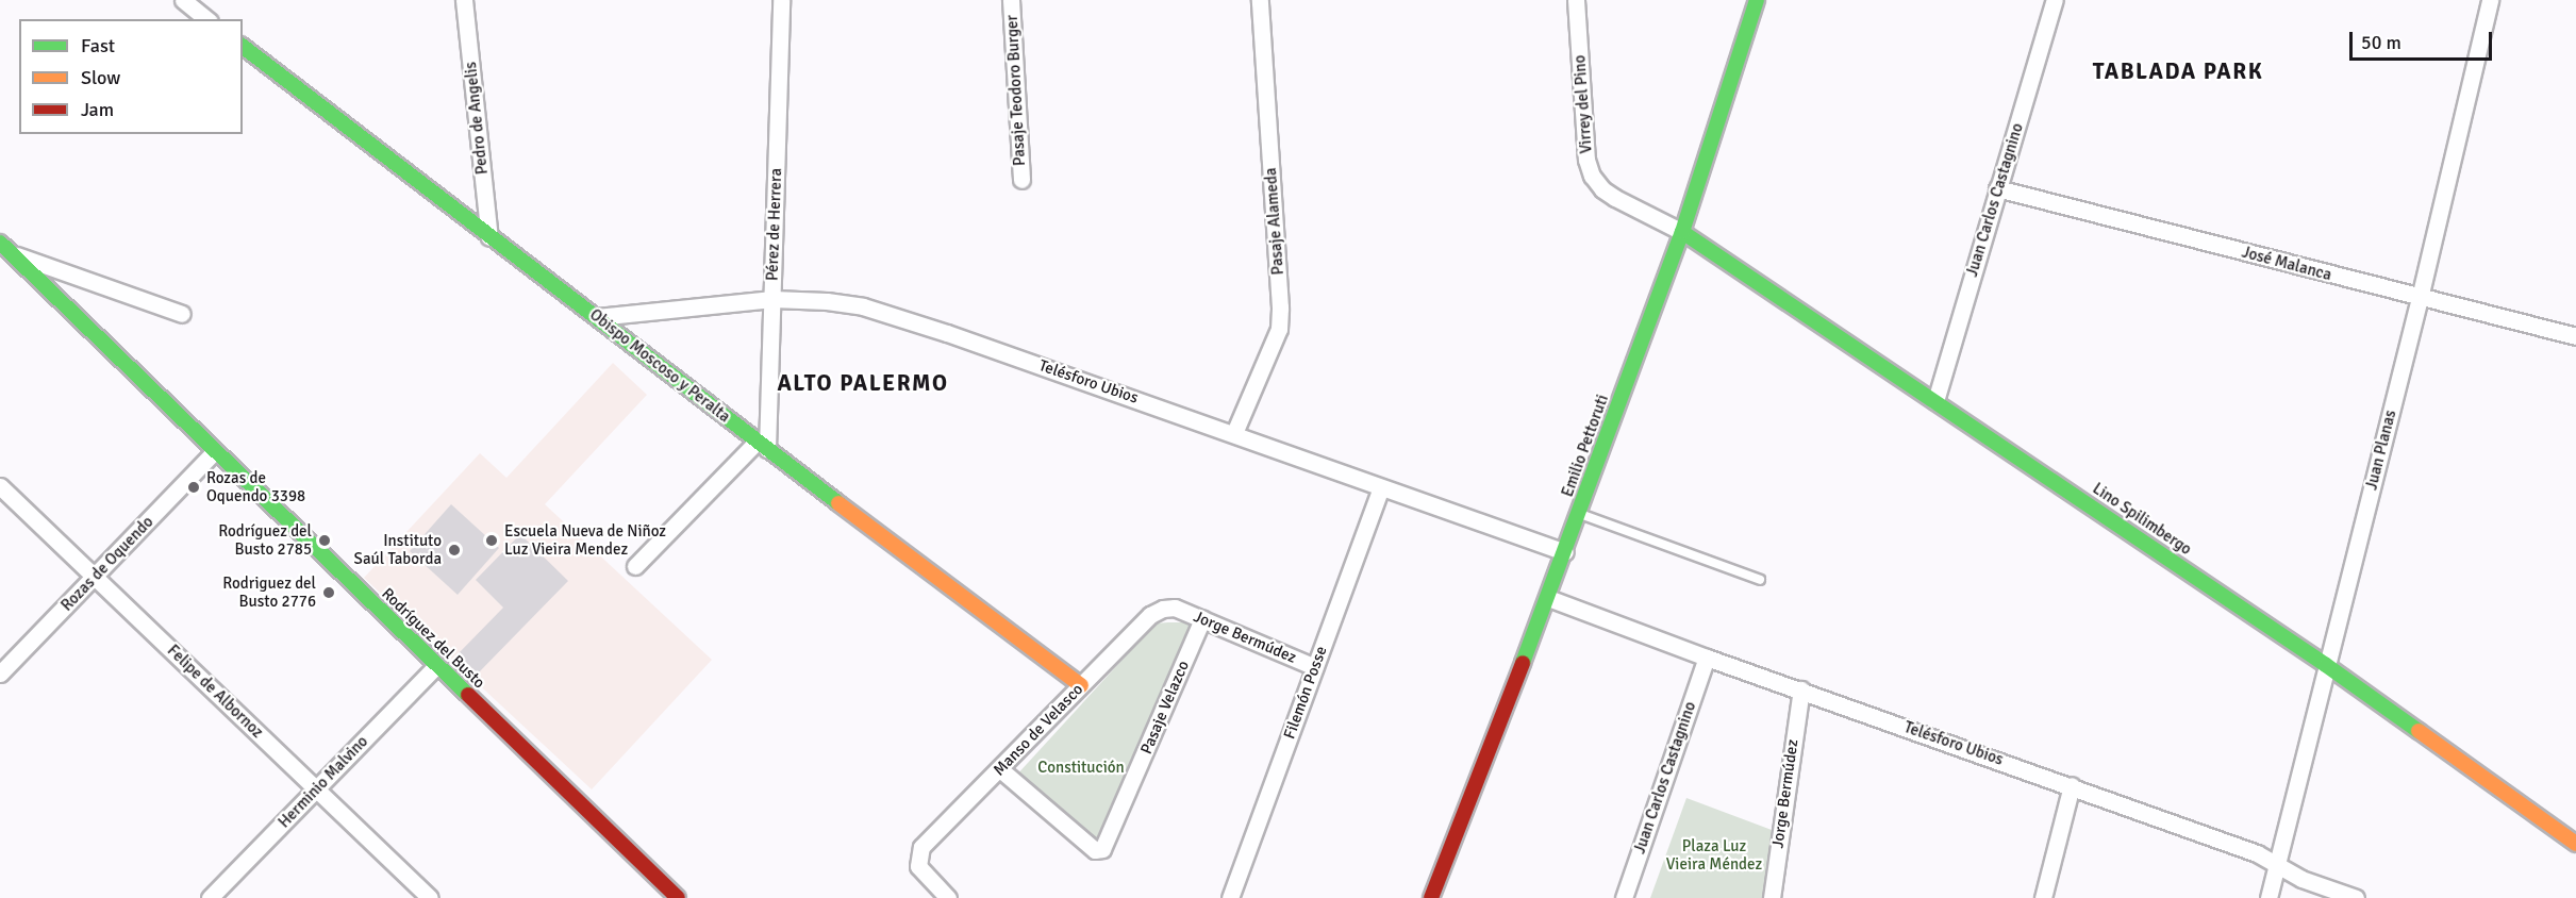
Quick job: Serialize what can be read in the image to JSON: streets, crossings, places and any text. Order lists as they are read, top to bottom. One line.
{"streets":{"main road":["Obispo Moscoso y Peralta","Emilio Pettoruti","Lino Spilimbergo","Rodríguez del Busto"],"street":["Pasaje Teodoro Burger","Virrey del Pino","Pedro de Angelis","Juan Carlos Castagnino","Pasaje Alameda","Pérez de Herrera","José Malanca","Telésforo Ubios","Juan Planas","Rozas de Oquendo","Jorge Bermúdez","Felipe de Albornoz","Filemón Posse","Pasaje Velazco","Manso de Velasco","Herminio Malvino"]},"crossings":[["Virrey del Pino","Emilio Pettoruti"],["Virrey del Pino","Lino Spilimbergo"],["Pedro de Angelis","Obispo Moscoso y Peralta"],["Juan Carlos Castagnino","José Malanca"],["Juan Carlos Castagnino","Telésforo Ubios"],["Juan Carlos Castagnino","Lino Spilimbergo"],["Pasaje Alameda","Telésforo Ubios"],["Pérez de Herrera","Obispo Moscoso y Peralta"],["Pérez de Herrera","Telésforo Ubios"],["José Malanca","Juan Planas"],["Obispo Moscoso y Peralta","Telésforo Ubios"],["Obispo Moscoso y Peralta","Manso de Velasco"],["Telésforo Ubios","Emilio Pettoruti"],["Telésforo Ubios","Juan Planas"],["Telésforo Ubios","Jorge Bermúdez"],["Telésforo Ubios","Filemón Posse"],["Emilio Pettoruti","Lino Spilimbergo"],["Juan Planas","Lino Spilimbergo"],["Rozas de Oquendo","Rodríguez del Busto"],["Rozas de Oquendo","Felipe de Albornoz"],["Jorge Bermúdez","Filemón Posse"],["Jorge Bermúdez","Pasaje Velazco"],["Jorge Bermúdez","Manso de Velasco"],["Rodríguez del Busto","Herminio Malvino"],["Felipe de Albornoz","Herminio Malvino"],["Pasaje Velazco","Manso de Velasco"]],"districts":["TABLADA PARK","ALTO PALERMO"],"parks":["Constitución","Plaza Luz Vieira Méndez"],"places":["Rozas de Oquendo 3398","Rodríguez del Busto 2785","Escuela Nueva de Niñoz Luz Vieira Mendez","Instituto Saúl Taborda","Rodriguez del Busto 2776"],"legend":["Fast","Slow","Jam"],"scale_bar":"50 m"}
